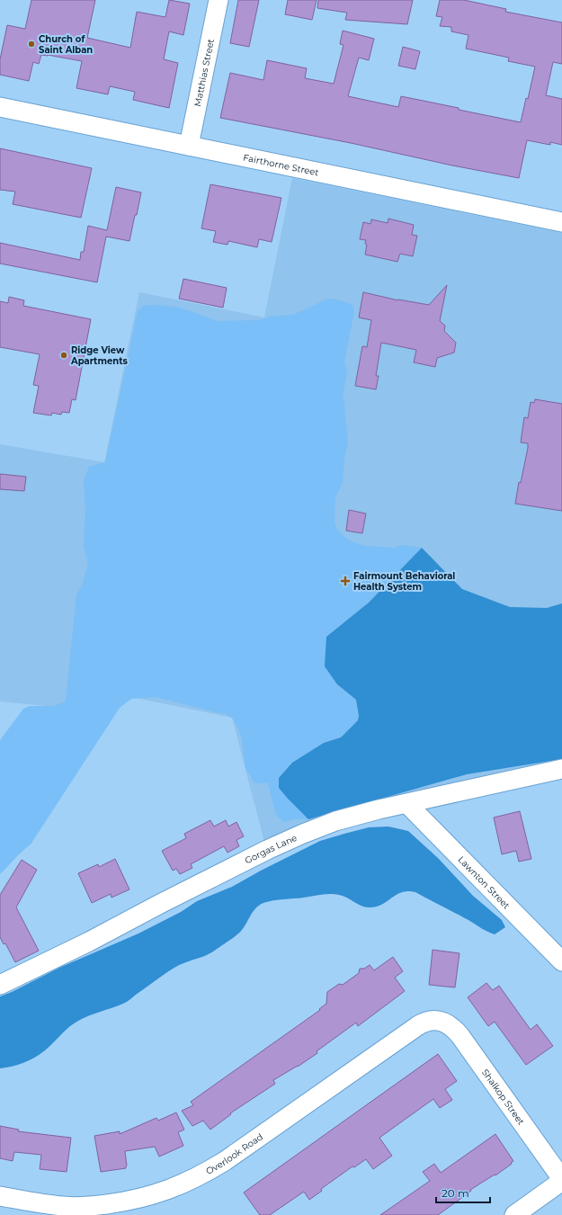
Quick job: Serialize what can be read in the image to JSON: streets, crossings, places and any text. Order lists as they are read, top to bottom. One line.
{"streets":{"street":["Matthias Street","Fairthorne Street","Gorgas Lane","Lawnton Street","Shalkop Street","Overlook Road"]},"crossings":[["Matthias Street","Fairthorne Street"],["Gorgas Lane","Lawnton Street"],["Shalkop Street","Overlook Road"]],"places":{"other":["Church of Saint Alban","Ridge View Apartments"],"health":["Fairmount Behavioral Health System"]},"scale_bar":"20 m"}
